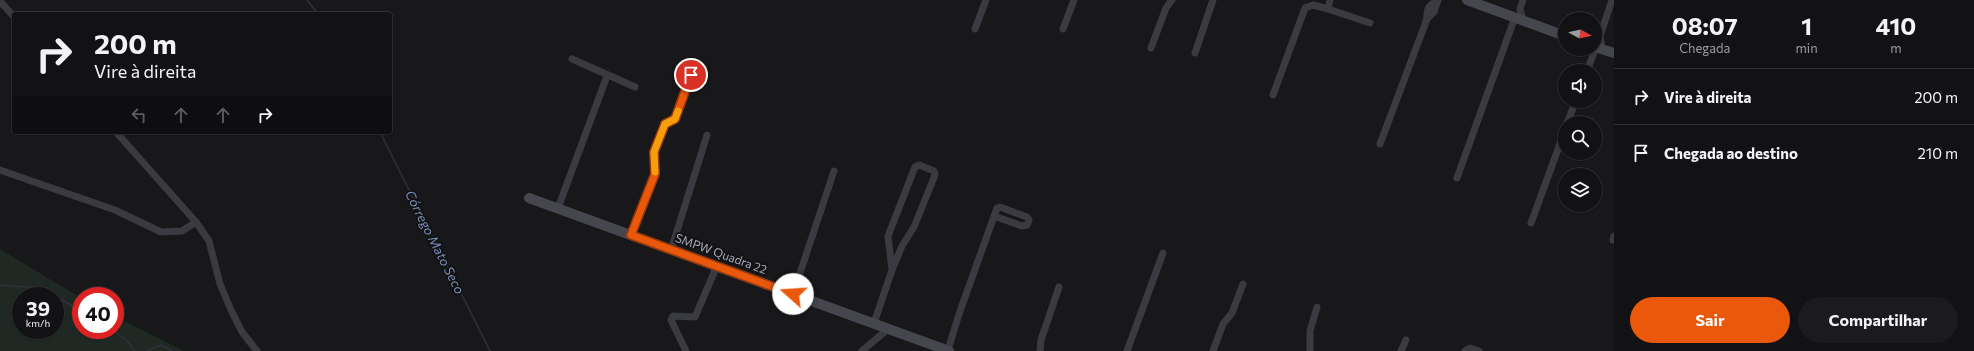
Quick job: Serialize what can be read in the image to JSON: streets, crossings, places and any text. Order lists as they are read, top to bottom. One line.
{"streets":{"street":["SMPW Quadra 22"]},"water":["Córrego Mato Seco"],"north":"right","page":{"eta":["08:07","Chegada","1","min","410","m"],"turn":["200 m","Vire à direita"],"list":[{"name":"Vire à direita","value":"200 m"},{"name":"Chegada ao destino","value":"210 m"}],"speed":"39 km/h","limit":"40","buttons":["Sair","Compartilhar"]}}
